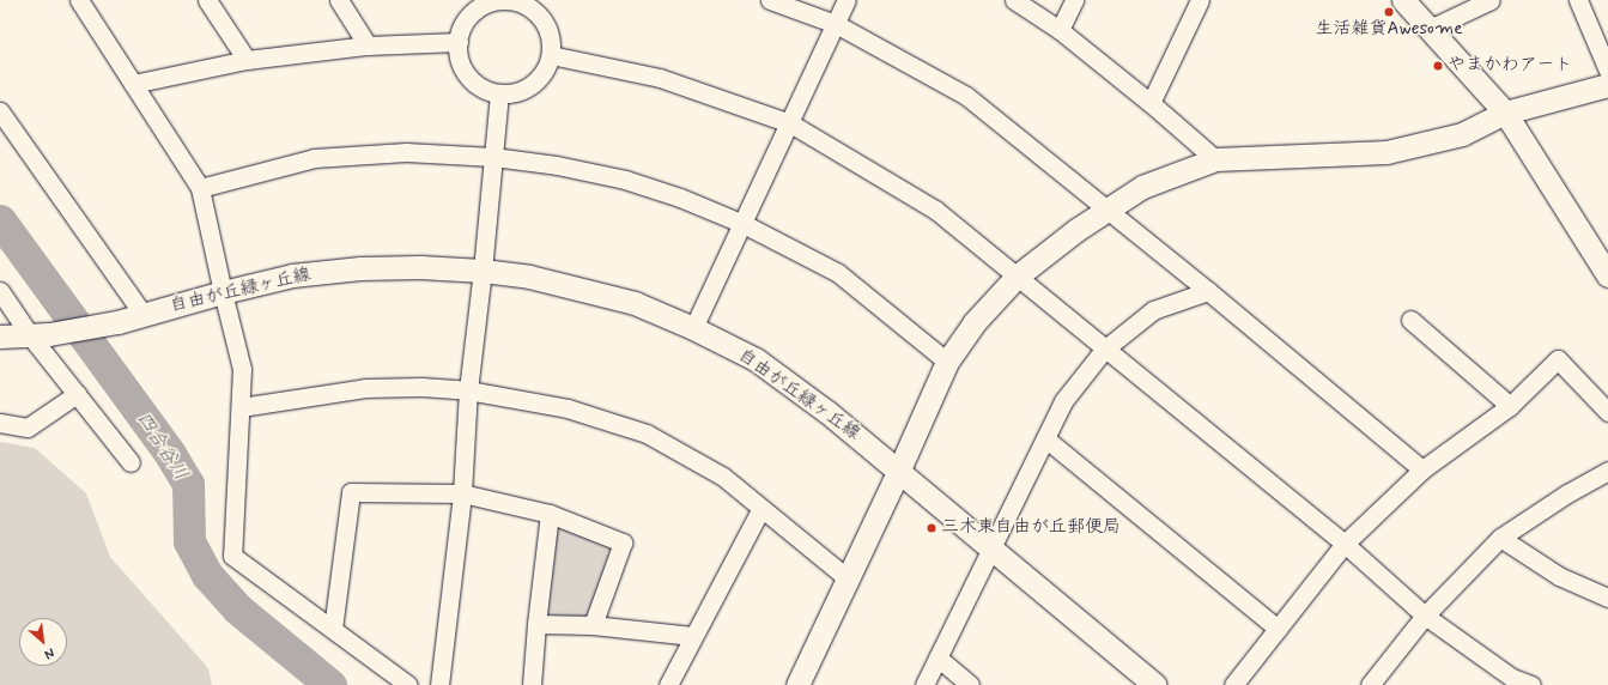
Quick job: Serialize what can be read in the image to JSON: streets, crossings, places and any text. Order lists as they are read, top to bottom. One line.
{"streets":{"street":["自由が丘緑ヶ丘線"]},"water":["四合谷川"],"places":["生活雑貨Awesome","やまかわアート","三木東自由が丘郵便局"],"north":"bottom right"}
